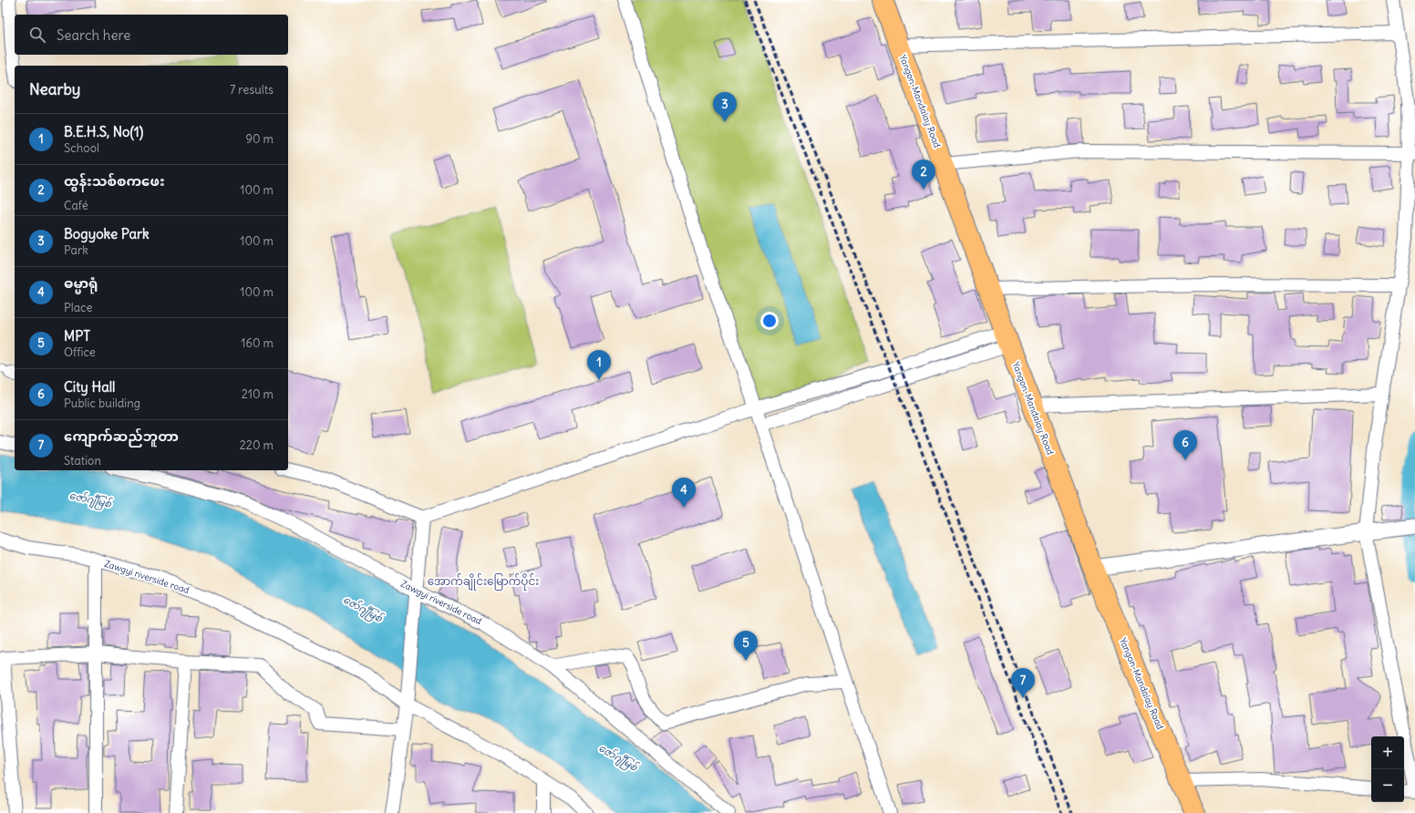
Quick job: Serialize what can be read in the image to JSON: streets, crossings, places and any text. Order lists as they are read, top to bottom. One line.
{"streets":{"highway":["Yangon-Mandalay Road"],"street":["Zawgyi riverside road"]},"districts":["အောက်ချိုင်းမြောက်ပိုင်း"],"water":["ဇော်ဂျီမြစ်"],"page":{"search":"Search here","heading":["Nearby","7 results"],"pins":["3","2","1","6","4","5","7"],"list":[{"mark":"1","name":"B.E.H.S, No(1)","note":"School","value":"90 m"},{"mark":"2","name":"ထွန်းသစ်စကဖေး","note":"Café","value":"100 m"},{"mark":"3","name":"Bogyoke Park","note":"Park","value":"100 m"},{"mark":"4","name":"ဓမ္မာရုံ","note":"Place","value":"100 m"},{"mark":"5","name":"MPT","note":"Office","value":"160 m"},{"mark":"6","name":"City Hall","note":"Public building","value":"210 m"},{"mark":"7","name":"ကျောက်ဆည်ဘူတာ","note":"Station","value":"220 m"}],"map_buttons":["+","−"]}}
